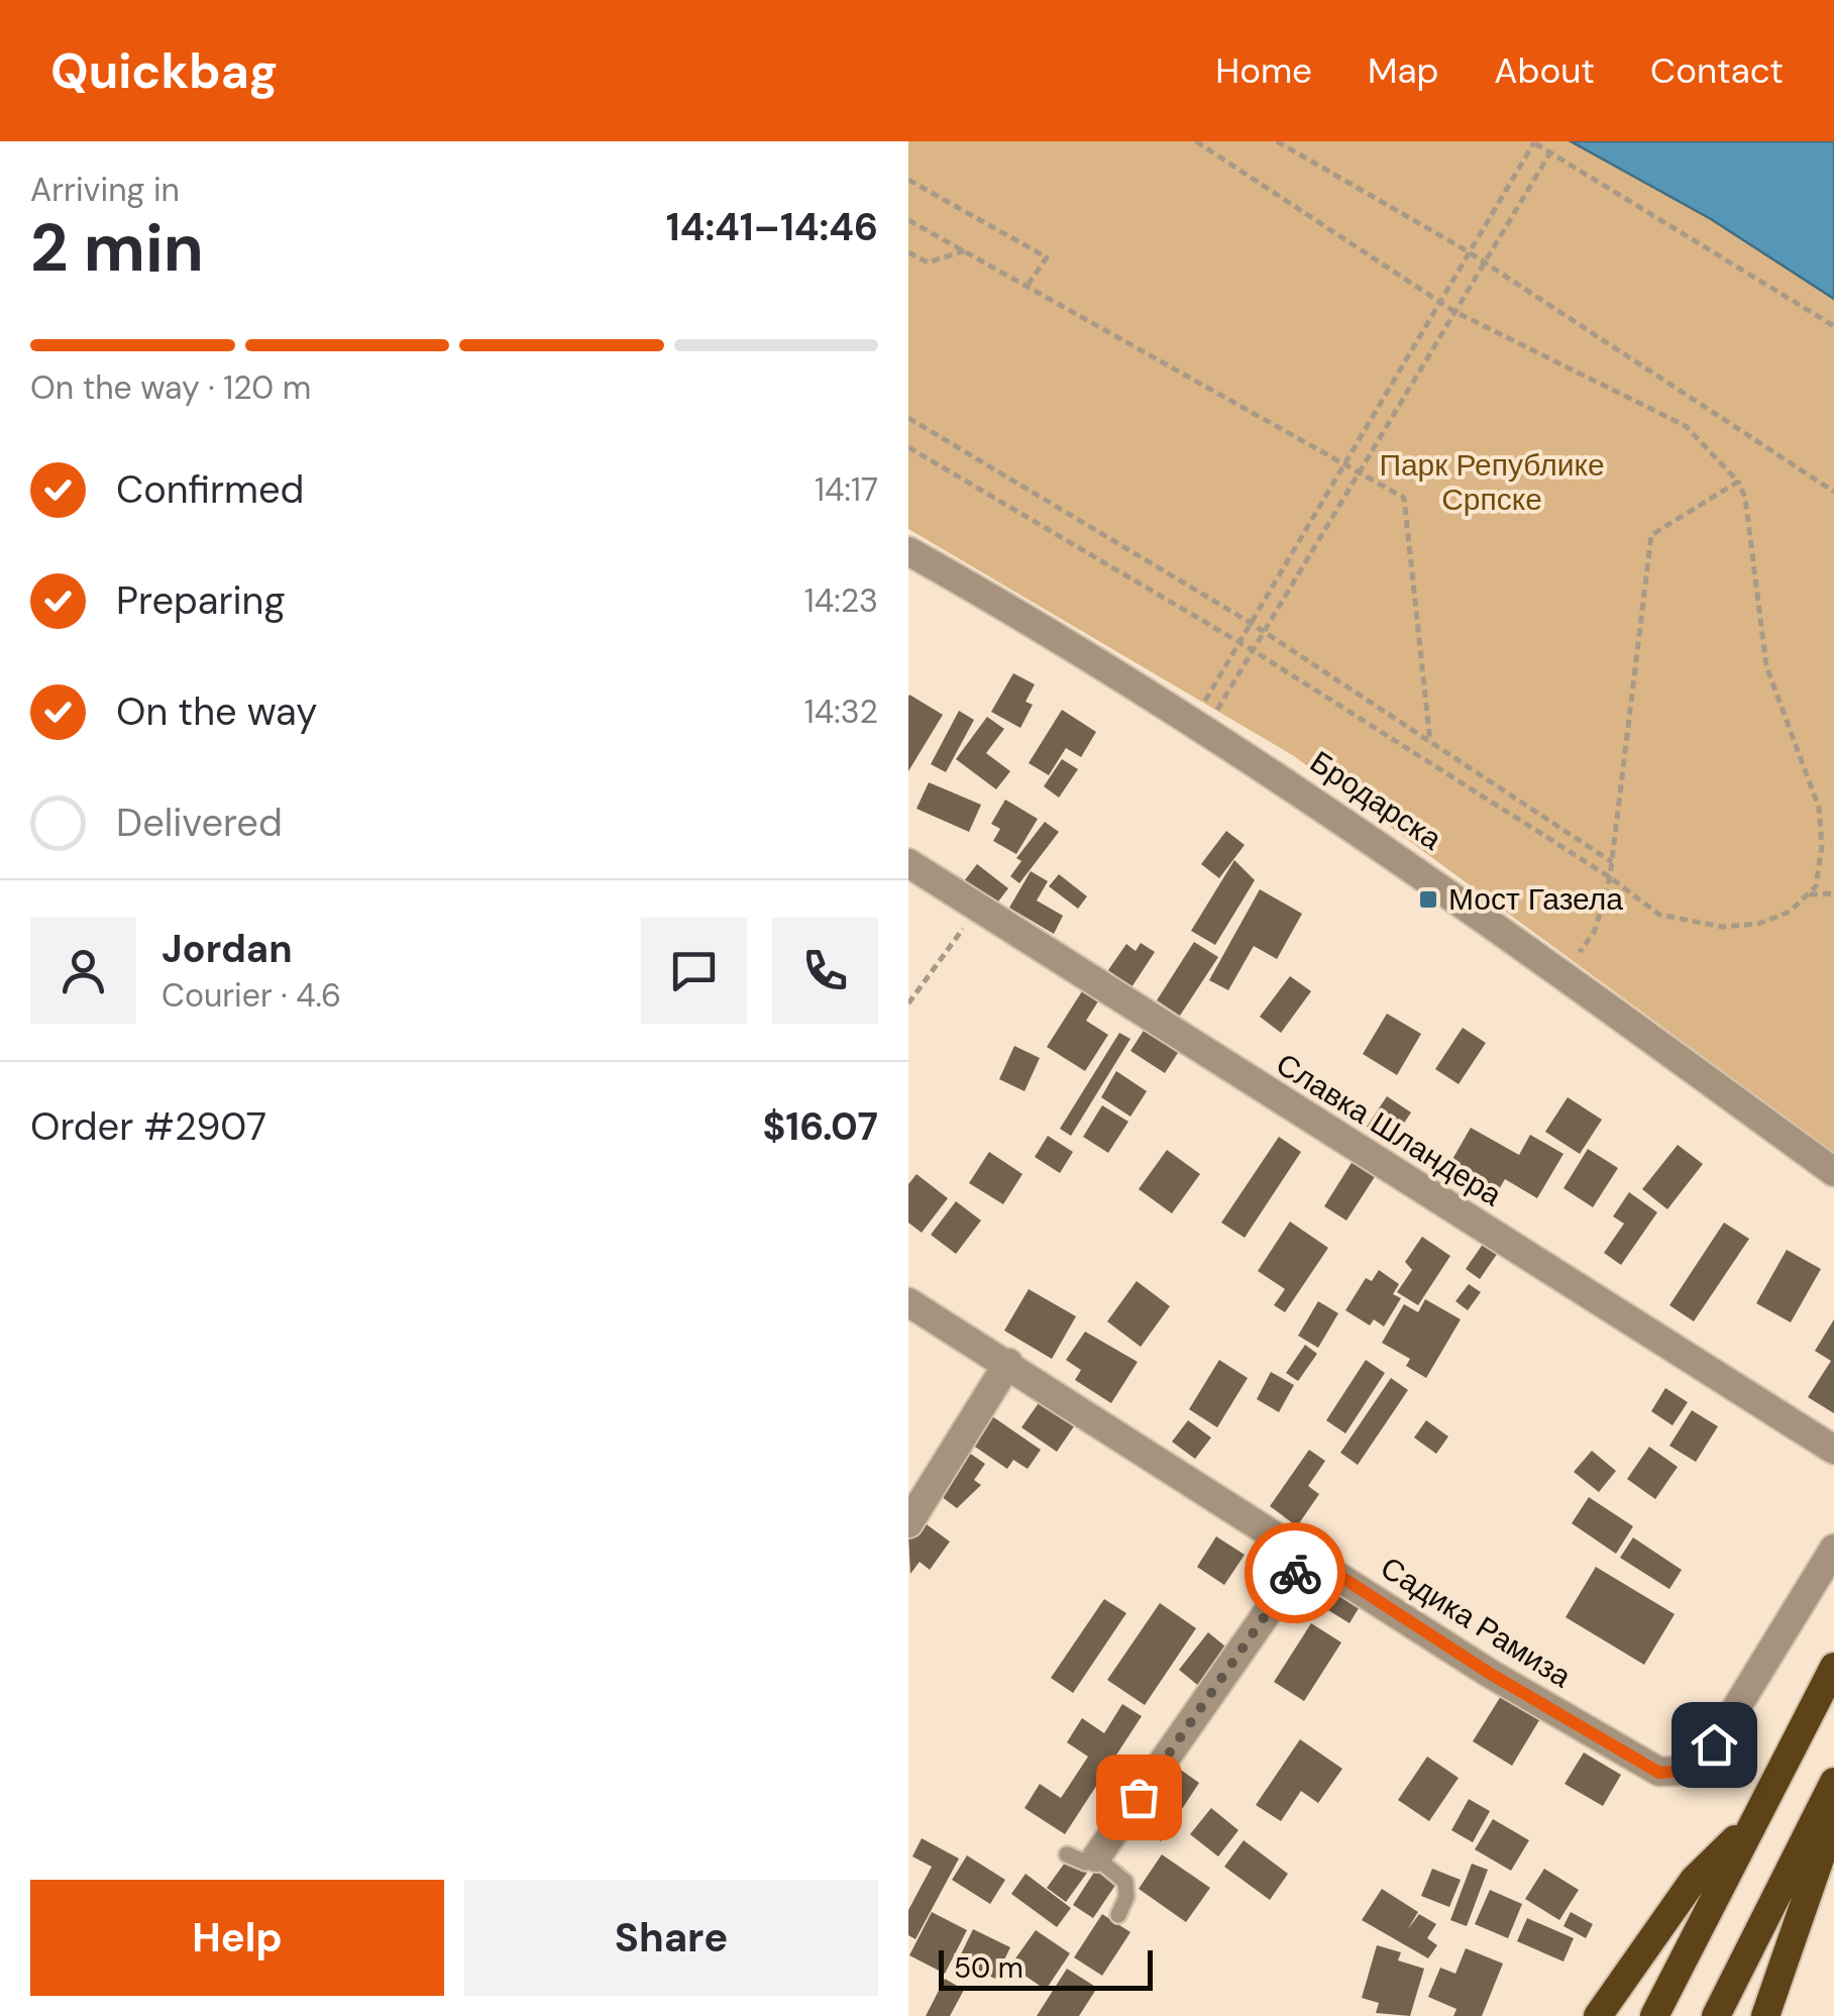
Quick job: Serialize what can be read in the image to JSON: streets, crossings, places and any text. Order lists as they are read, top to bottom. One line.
{"streets":{"street":["Бродарска","Славка Шландера","Садика Рамиза"]},"parks":["Парк Републике Српске"],"places":{"transit":["Мост Газела"]},"scale_bar":"50 m","page":{"header":"Quickbag","nav":["Home","Map","About","Contact"],"heading":["2 min","Arriving in","14:41–14:46"],"panel":["Jordan","Courier · 4.6","Order #2907","$16.07"],"bar":"On the way · 120 m","list":[["Confirmed","14:17"],["Preparing","14:23"],["On the way","14:32"],"Delivered"],"buttons":["Help","Share"],"scale":"50 m"}}
